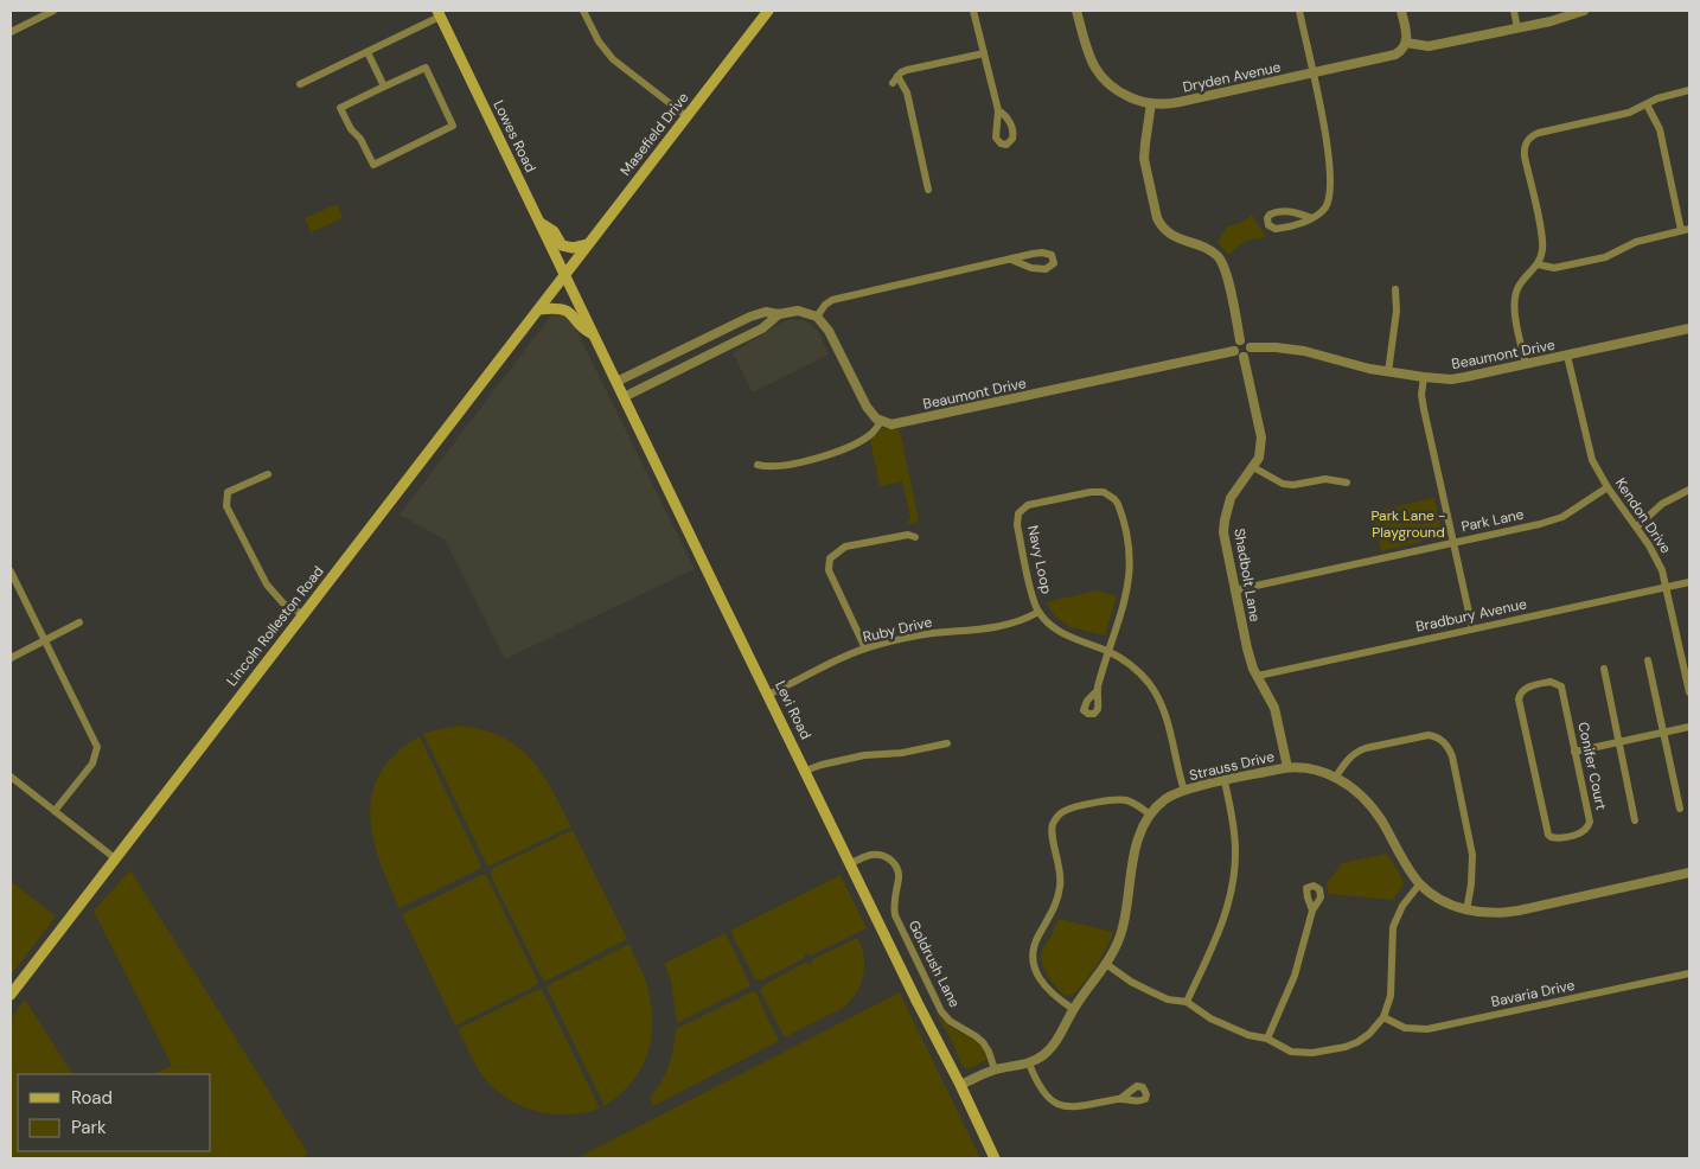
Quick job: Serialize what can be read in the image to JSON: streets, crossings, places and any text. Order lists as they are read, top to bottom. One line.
{"streets":{"main road":["Masefield Drive","Lowes Road","Lincoln Rolleston Road","Levi Road"],"street":["Dryden Avenue","Beaumont Drive","Kendon Drive","Park Lane","Navy Loop","Shadbolt Lane","Bradbury Avenue","Ruby Drive","Strauss Drive","Conifer Court","Goldrush Lane","Bavaria Drive"]},"crossings":[["Masefield Drive","Lowes Road"],["Masefield Drive","Lincoln Rolleston Road"],["Masefield Drive","Levi Road"],["Lowes Road","Lincoln Rolleston Road"],["Lowes Road","Levi Road"],["Beaumont Drive","Kendon Drive"],["Beaumont Drive","Shadbolt Lane"],["Kendon Drive","Park Lane"],["Kendon Drive","Bradbury Avenue"],["Park Lane","Shadbolt Lane"],["Navy Loop","Ruby Drive"],["Navy Loop","Strauss Drive"],["Shadbolt Lane","Bradbury Avenue"],["Shadbolt Lane","Strauss Drive"],["Lincoln Rolleston Road","Levi Road"],["Ruby Drive","Levi Road"],["Levi Road","Strauss Drive"],["Levi Road","Goldrush Lane"],["Strauss Drive","Goldrush Lane"]],"parks":["Park Lane - Playground"],"legend":["Road","Park"]}
